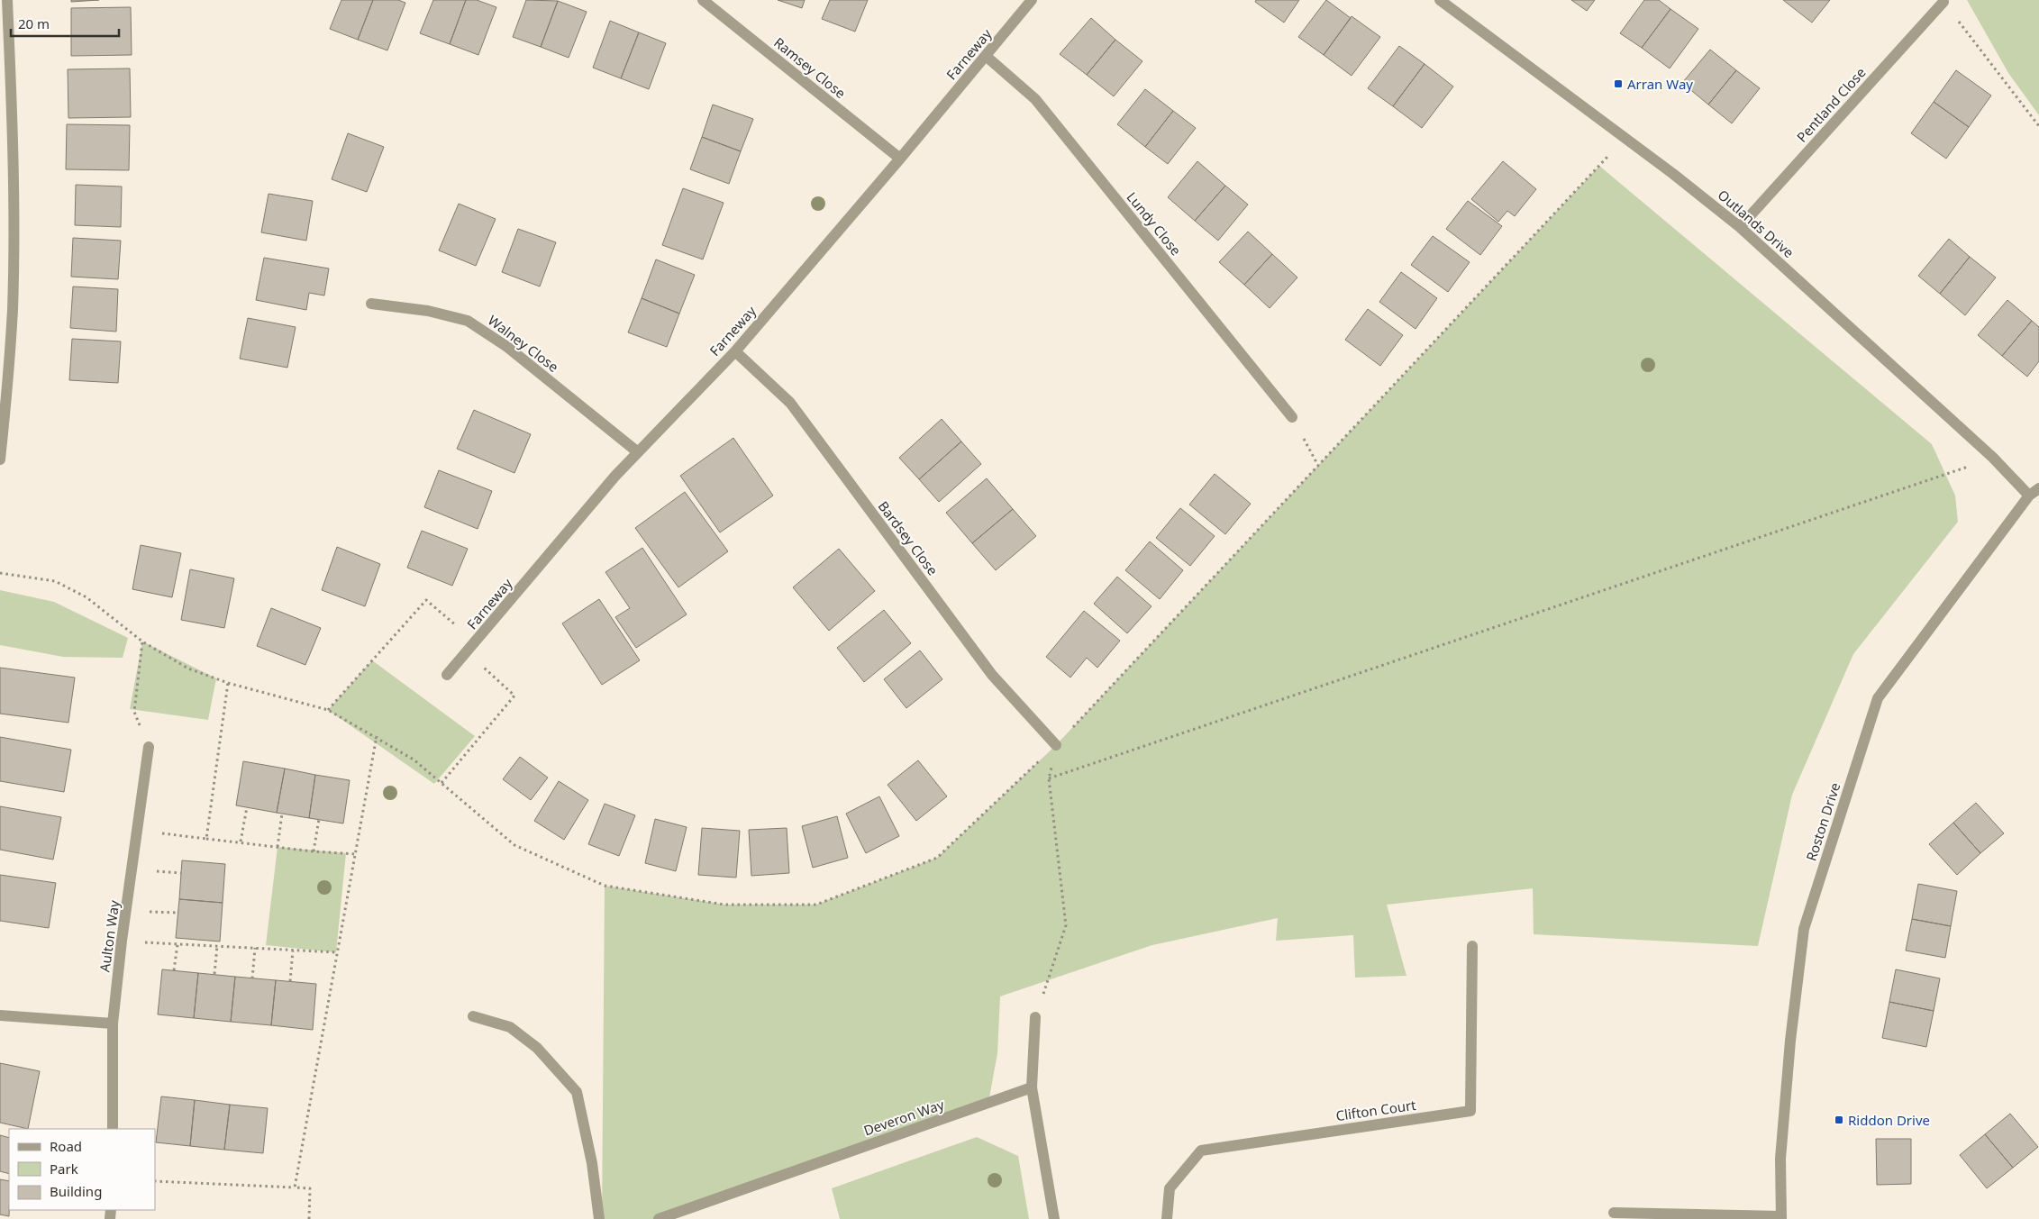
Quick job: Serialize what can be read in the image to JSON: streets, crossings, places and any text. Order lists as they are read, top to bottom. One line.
{"streets":{"street":["Farneway","Ramsey Close","Pentland Close","Lundy Close","Outlands Drive","Walney Close","Bardsey Close","Roston Drive","Aulton Way","Clifton Court","Deveron Way"]},"crossings":[["Farneway","Ramsey Close"],["Farneway","Lundy Close"],["Farneway","Walney Close"],["Farneway","Bardsey Close"],["Pentland Close","Outlands Drive"],["Outlands Drive","Roston Drive"]],"places":{"transit":["Arran Way","Riddon Drive"]},"legend":["Road","Park","Building"],"scale_bar":"20 m"}
